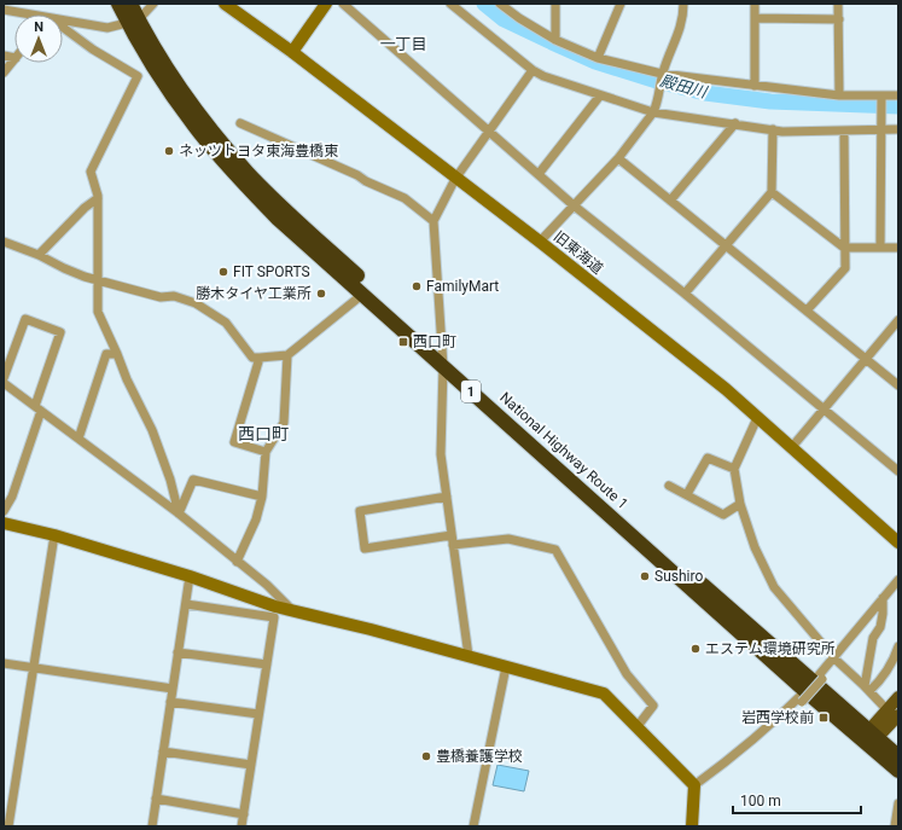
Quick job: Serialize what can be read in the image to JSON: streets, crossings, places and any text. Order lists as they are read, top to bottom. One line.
{"streets":{"highway":["1","National Highway Route 1"],"street":["旧東海道"]},"districts":["一丁目","西口町"],"water":["殿田川"],"places":{"other":["ネッツトヨタ東海豊橋東","FIT SPORTS","FamilyMart","勝木タイヤ工業所","Sushiro","エステム環境研究所","豊橋養護学校"],"transit":["西口町","岩西学校前"]},"scale_bar":"100 m","north":"top"}
